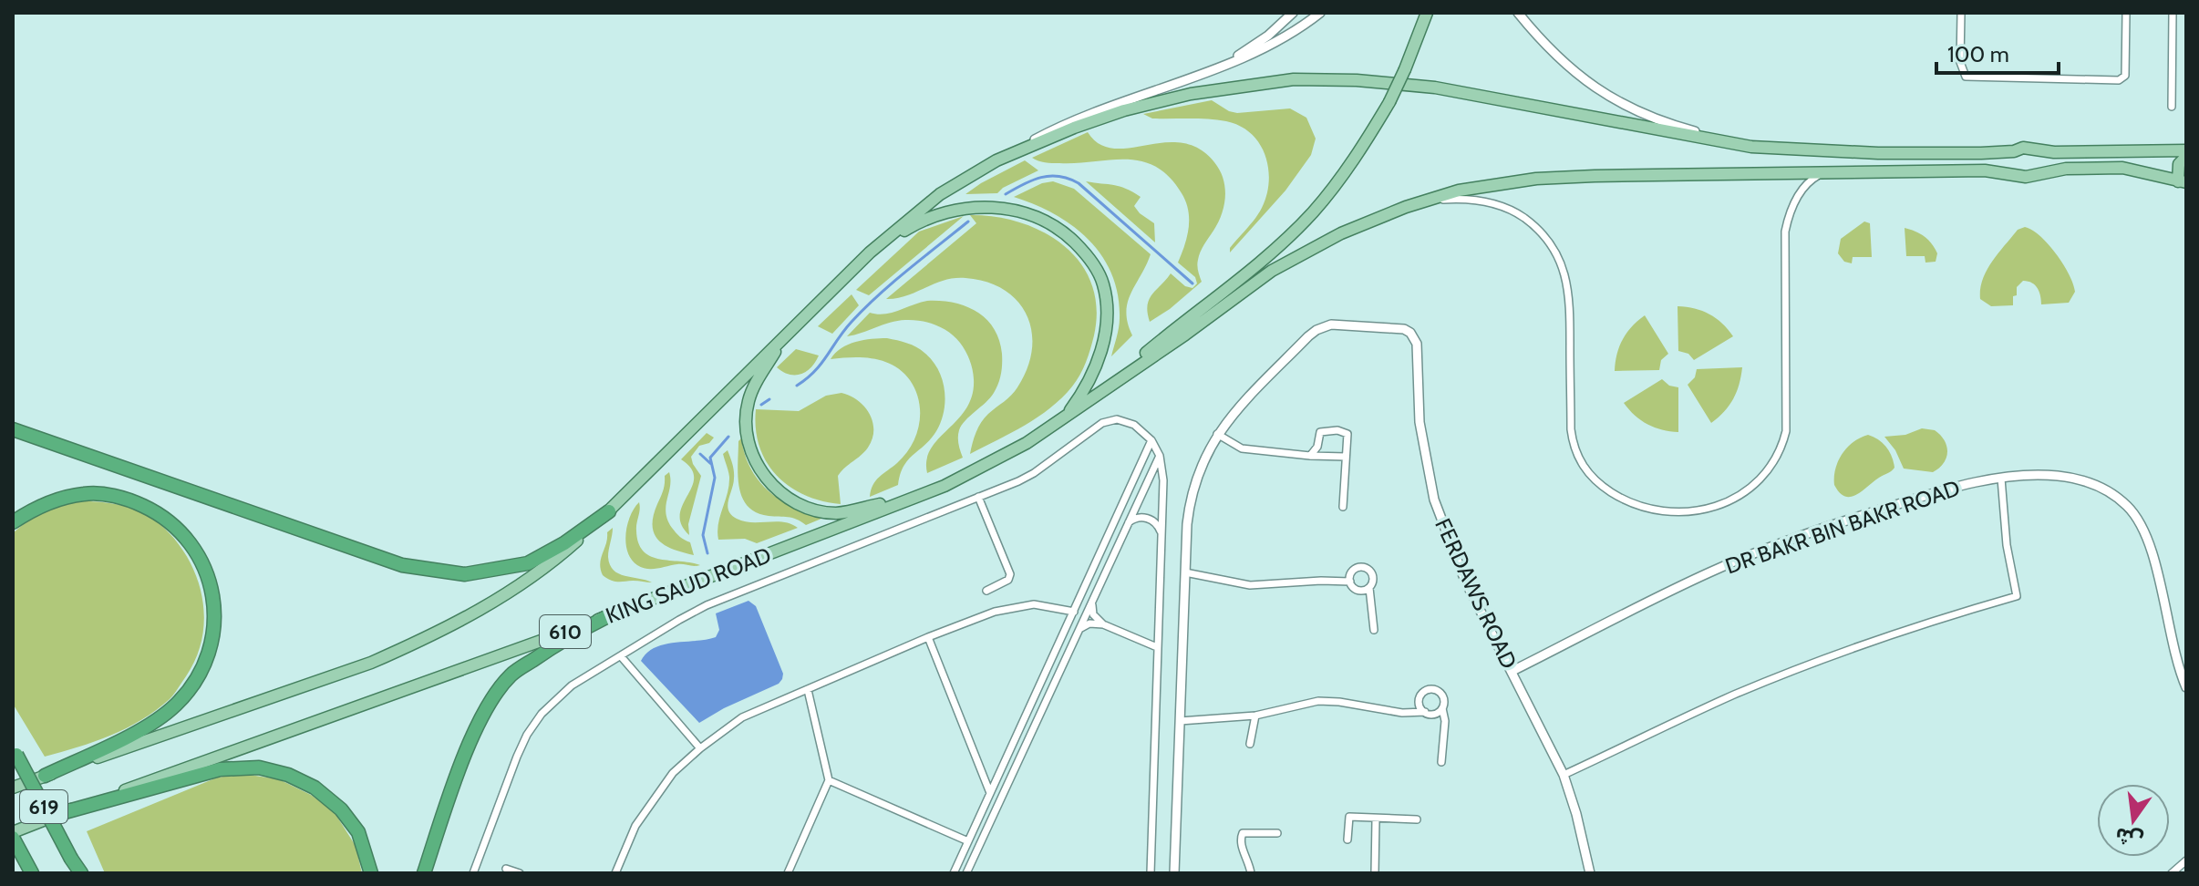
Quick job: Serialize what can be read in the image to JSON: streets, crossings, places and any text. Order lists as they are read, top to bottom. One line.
{"streets":{"highway":["619"],"main road":["KING SAUD ROAD","610"],"street":["DR BAKR BIN BAKR ROAD","FERDAWS ROAD"]},"crossings":[["DR BAKR BIN BAKR ROAD","FERDAWS ROAD"]],"scale_bar":"100 m","north":"bottom"}
